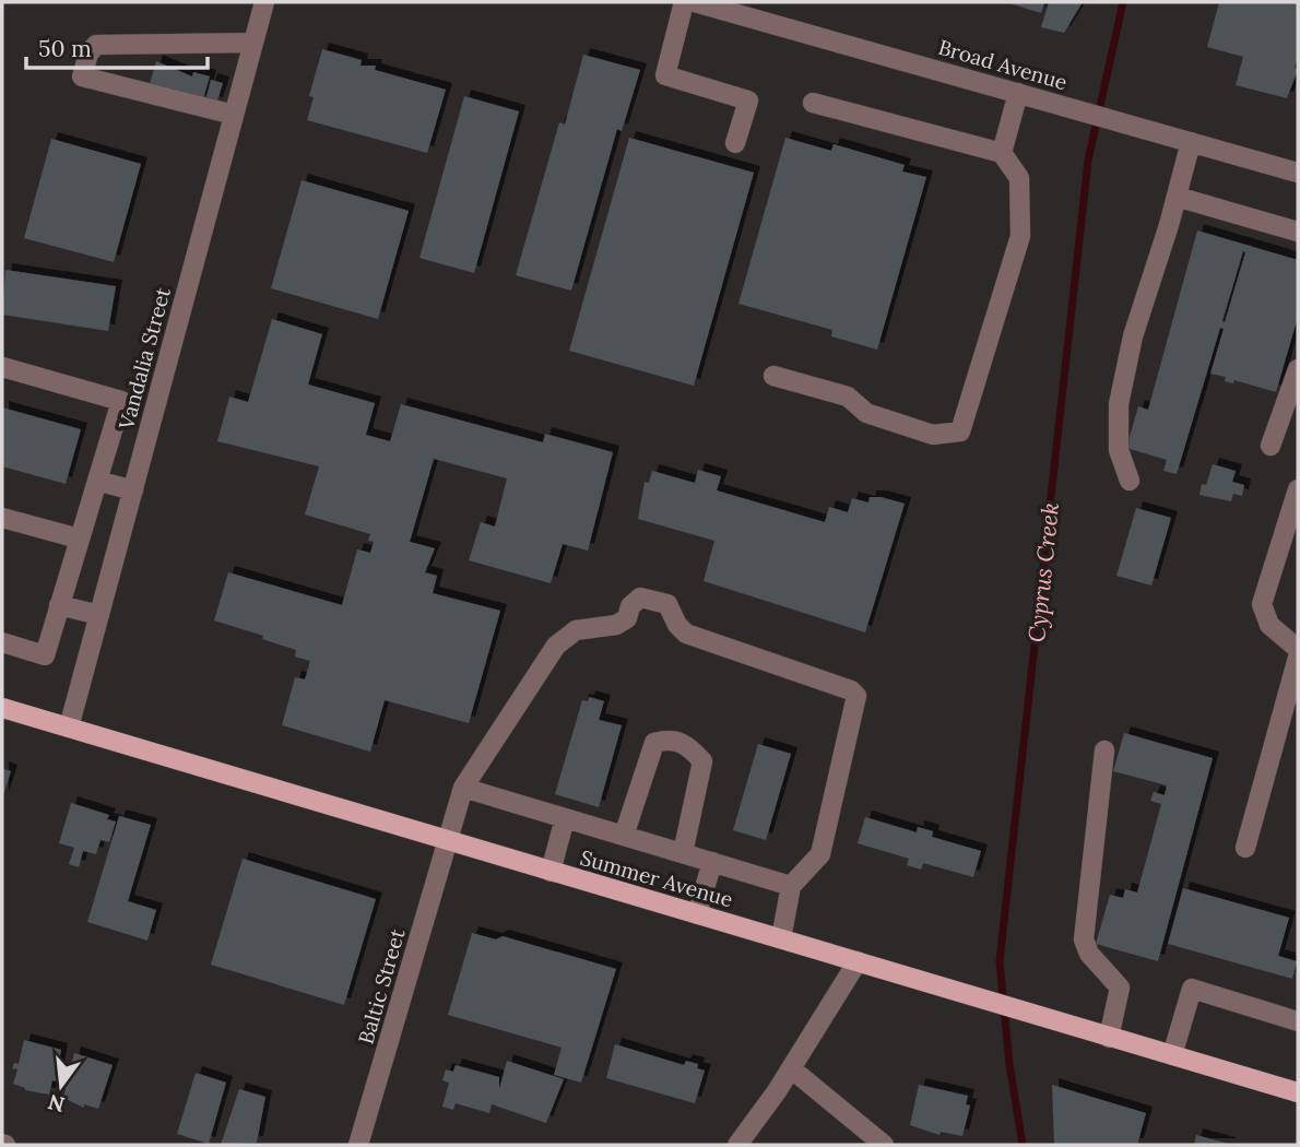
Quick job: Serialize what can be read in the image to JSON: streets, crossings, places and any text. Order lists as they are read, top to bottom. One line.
{"streets":{"main road":["Summer Avenue"],"street":["Broad Avenue","Vandalia Street","Baltic Street"]},"crossings":[["Vandalia Street","Summer Avenue"],["Summer Avenue","Baltic Street"]],"water":["Cyprus Creek"],"scale_bar":"50 m","north":"bottom"}
